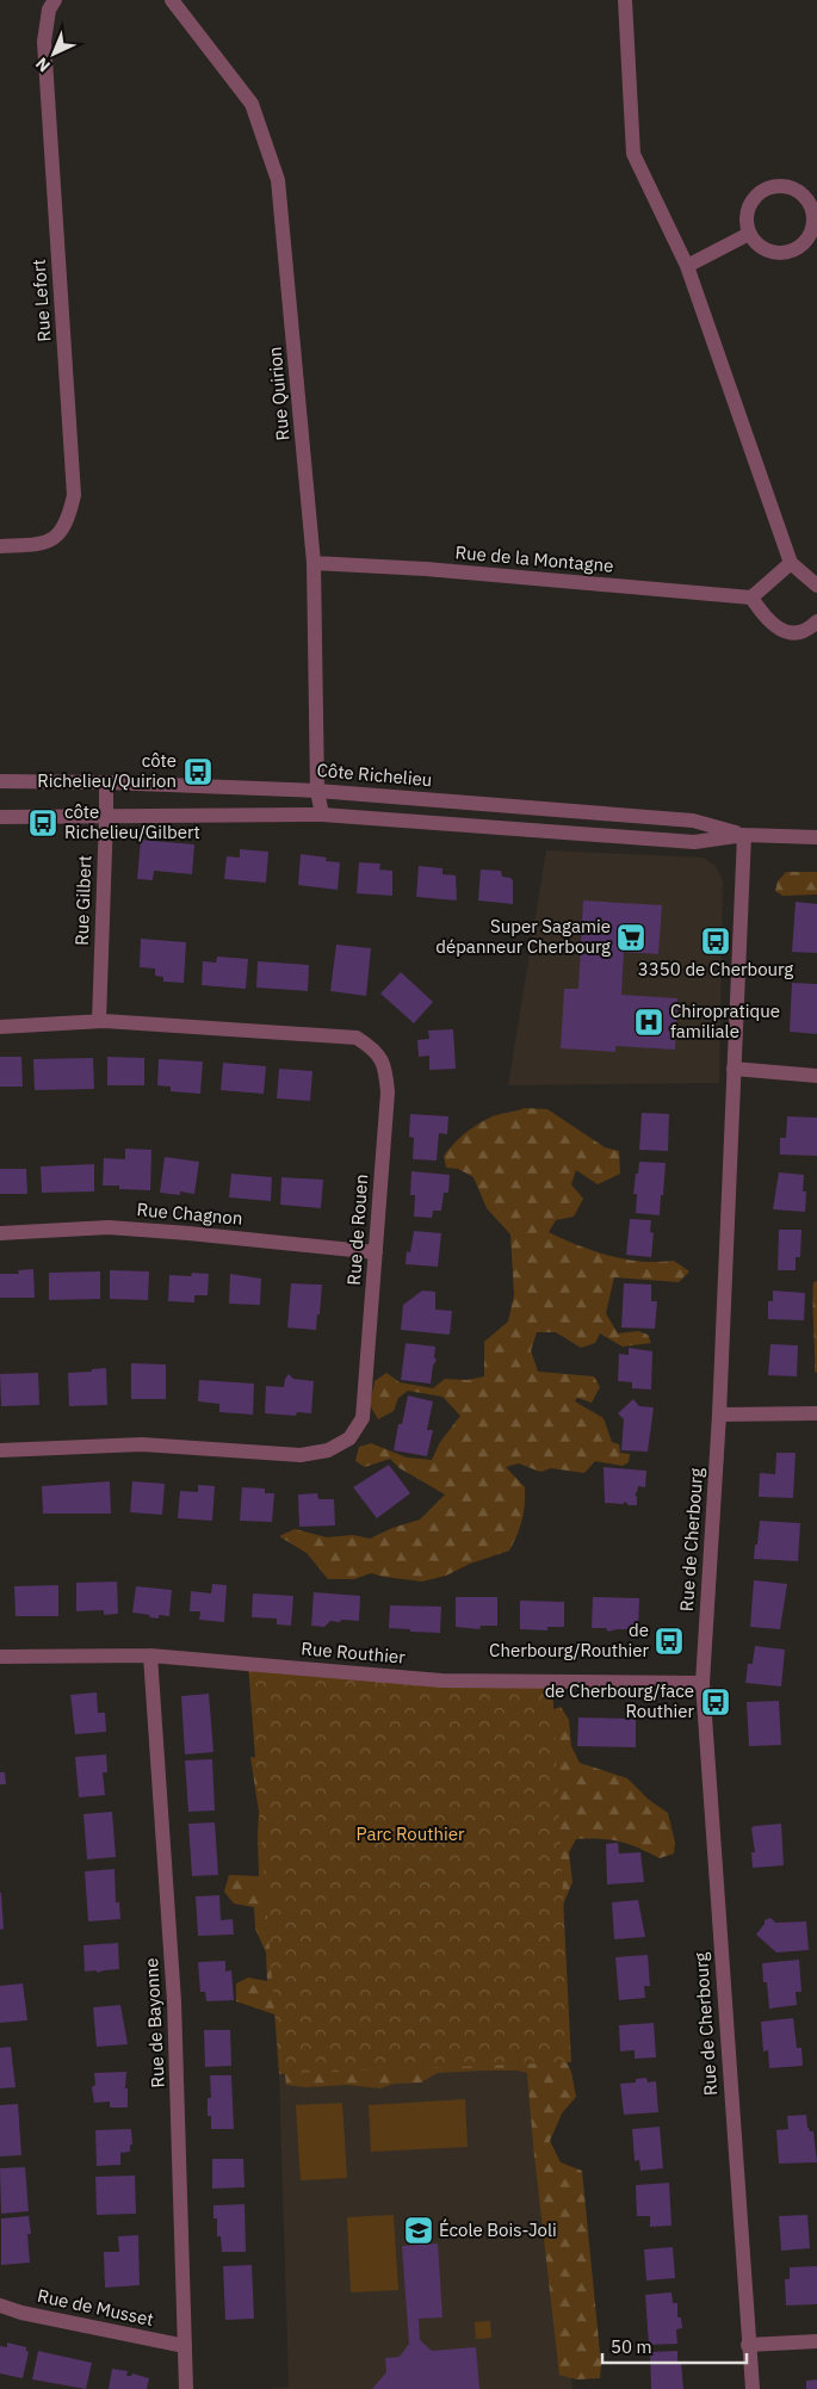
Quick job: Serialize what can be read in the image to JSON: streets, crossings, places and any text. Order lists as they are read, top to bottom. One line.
{"streets":{"street":["Rue Lefort","Rue Quirion","Rue de la Montagne","Côte Richelieu","Rue Gilbert","Rue Chagnon","Rue de Rouen","Rue de Cherbourg","Rue Routhier","Rue de Bayonne","Rue de Musset"]},"crossings":[["Rue Quirion","Rue de la Montagne"],["Rue Quirion","Côte Richelieu"],["Côte Richelieu","Rue Gilbert"],["Côte Richelieu","Rue de Cherbourg"],["Rue Gilbert","Rue de Rouen"],["Rue Chagnon","Rue de Rouen"],["Rue de Cherbourg","Rue Routhier"],["Rue Routhier","Rue de Bayonne"],["Rue de Bayonne","Rue de Musset"]],"parks":["Parc Routhier"],"places":{"bus stop":["côte Richelieu/Quirion","côte Richelieu/Gilbert","3350 de Cherbourg","de Cherbourg/Routhier","de Cherbourg/face Routhier"],"supermarket":["Super Sagamie dépanneur Cherbourg"],"hospital":["Chiropratique familiale"],"school or university":["École Bois-Joli"]},"scale_bar":"50 m","north":"bottom left"}
